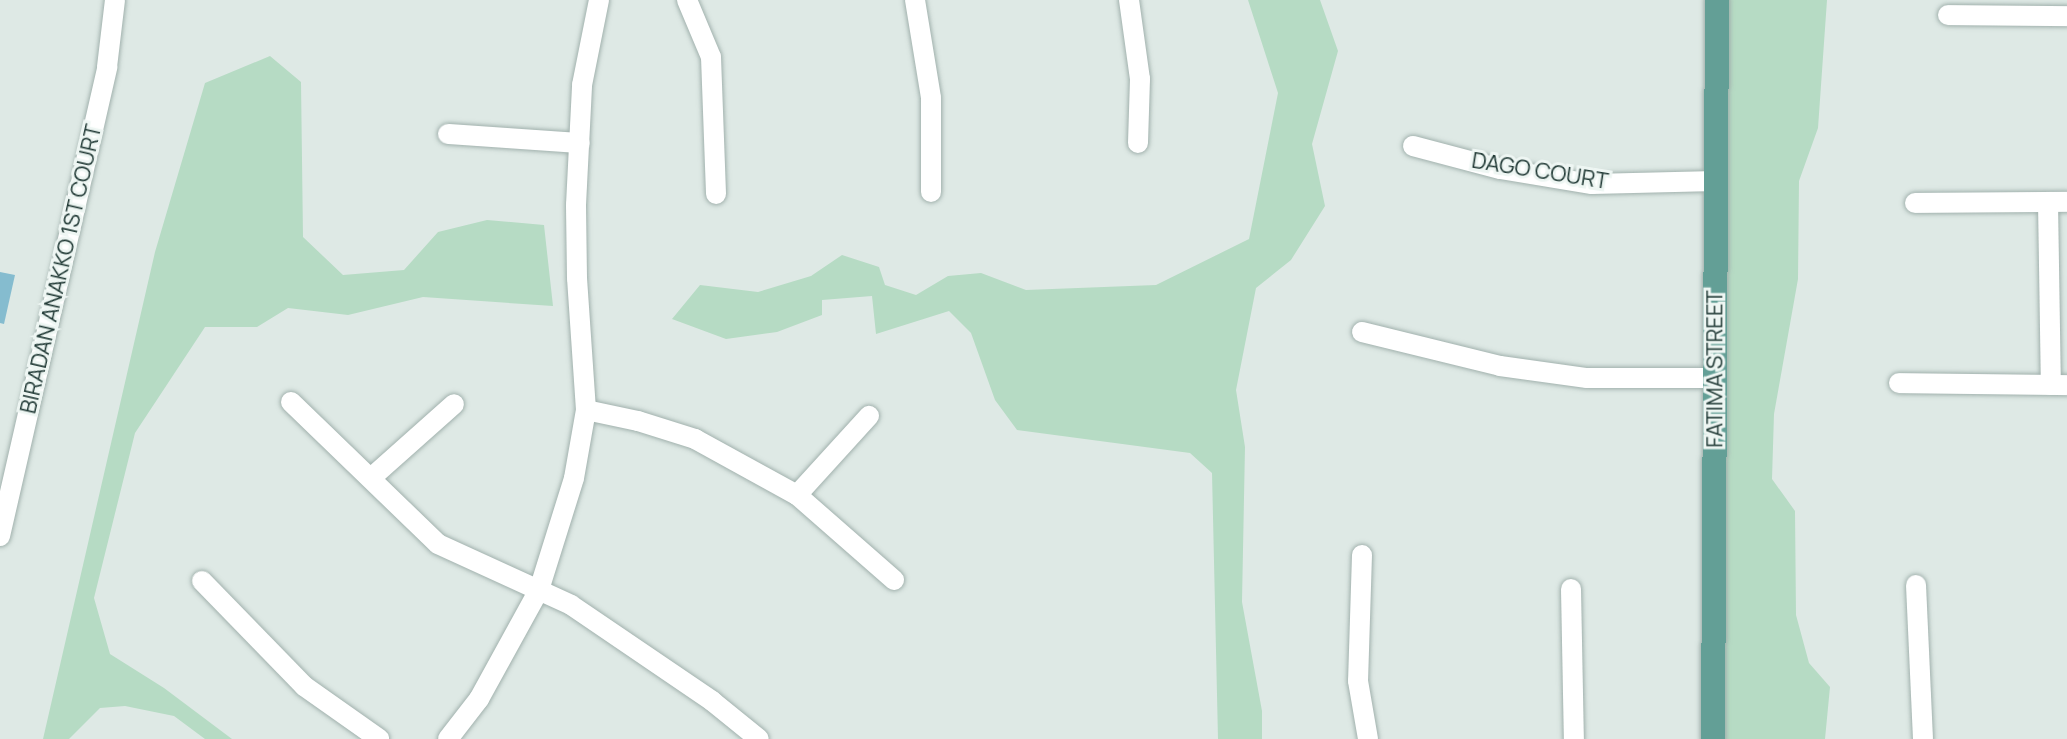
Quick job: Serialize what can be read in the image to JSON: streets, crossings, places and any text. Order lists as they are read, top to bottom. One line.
{"streets":{"main road":["FATIMA STREET"],"street":["DAGO COURT","BIRADAN ANAKKO 1ST COURT"]},"crossings":[["DAGO COURT","FATIMA STREET"]]}
